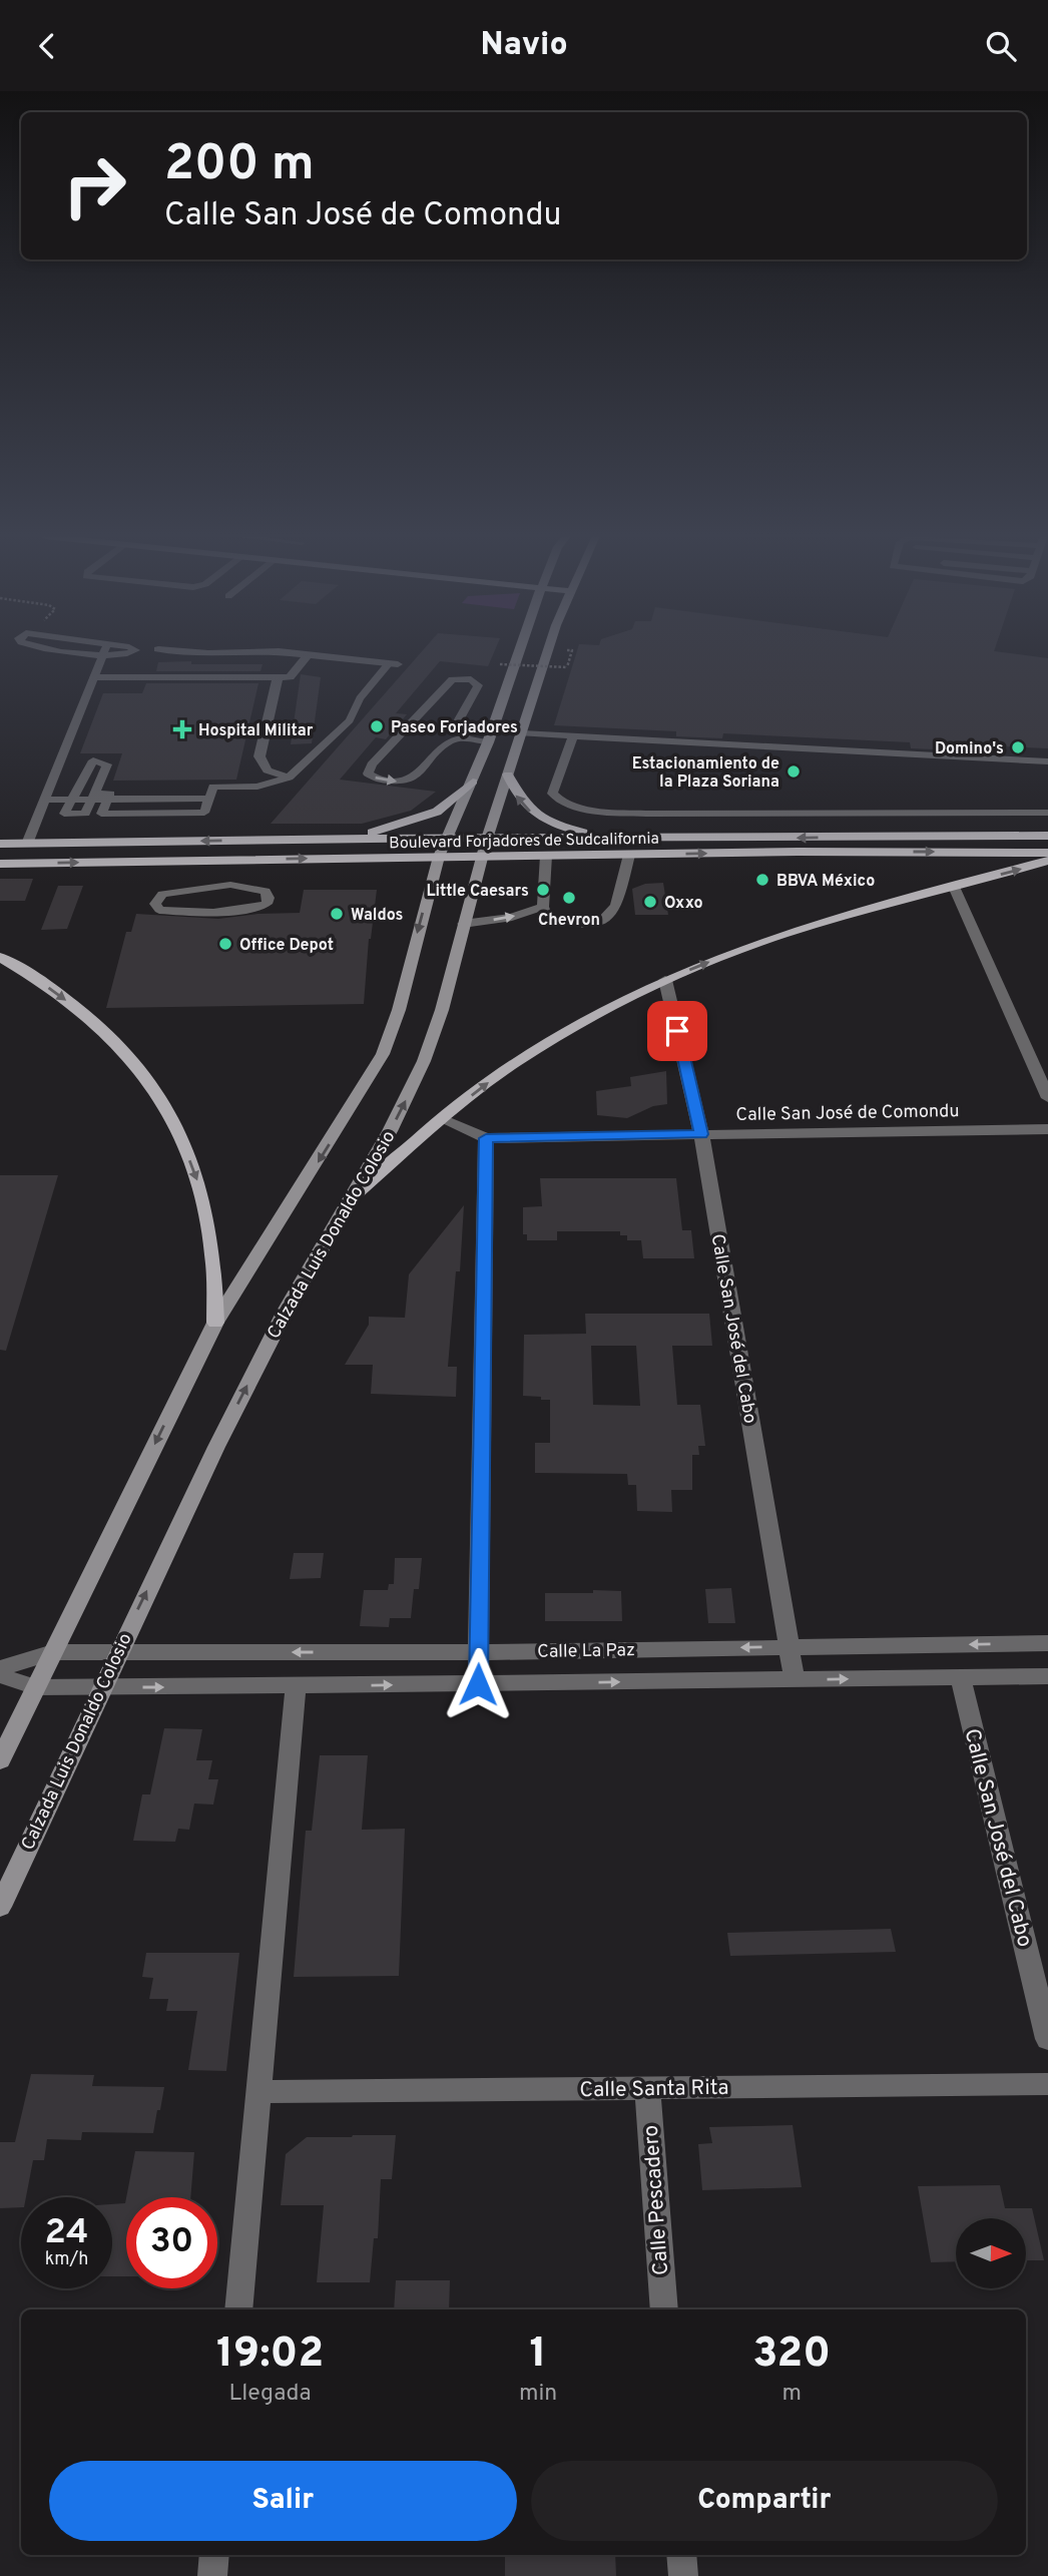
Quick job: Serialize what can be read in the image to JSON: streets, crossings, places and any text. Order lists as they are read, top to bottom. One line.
{"streets":{"main road":["Boulevard Forjadores de Sudcalifornia","Calzada Luis Donaldo Colosio"],"street":["Calle San José de Comondu","Calle San José del Cabo","Calle La Paz","Calle Santa Rita","Calle Pescadero"]},"crossings":[["Boulevard Forjadores de Sudcalifornia","Calzada Luis Donaldo Colosio"],["Calle San José de Comondu","Calle San José del Cabo"],["Calzada Luis Donaldo Colosio","Calle La Paz"],["Calle San José del Cabo","Calle La Paz"],["Calle Santa Rita","Calle Pescadero"]],"places":{"other":["Paseo Forjadores","Domino's","Estacionamiento de la Plaza Soriana","BBVA México","Little Caesars","Chevron","Oxxo","Waldos","Office Depot"],"health":["Hospital Militar"]},"north":"right","page":{"header":"Navio","turn":["200 m","Calle San José de Comondu"],"speed":"24 km/h","limit":"30","eta":["19:02","Llegada","1","min","320","m"],"buttons":["Salir","Compartir"]}}
